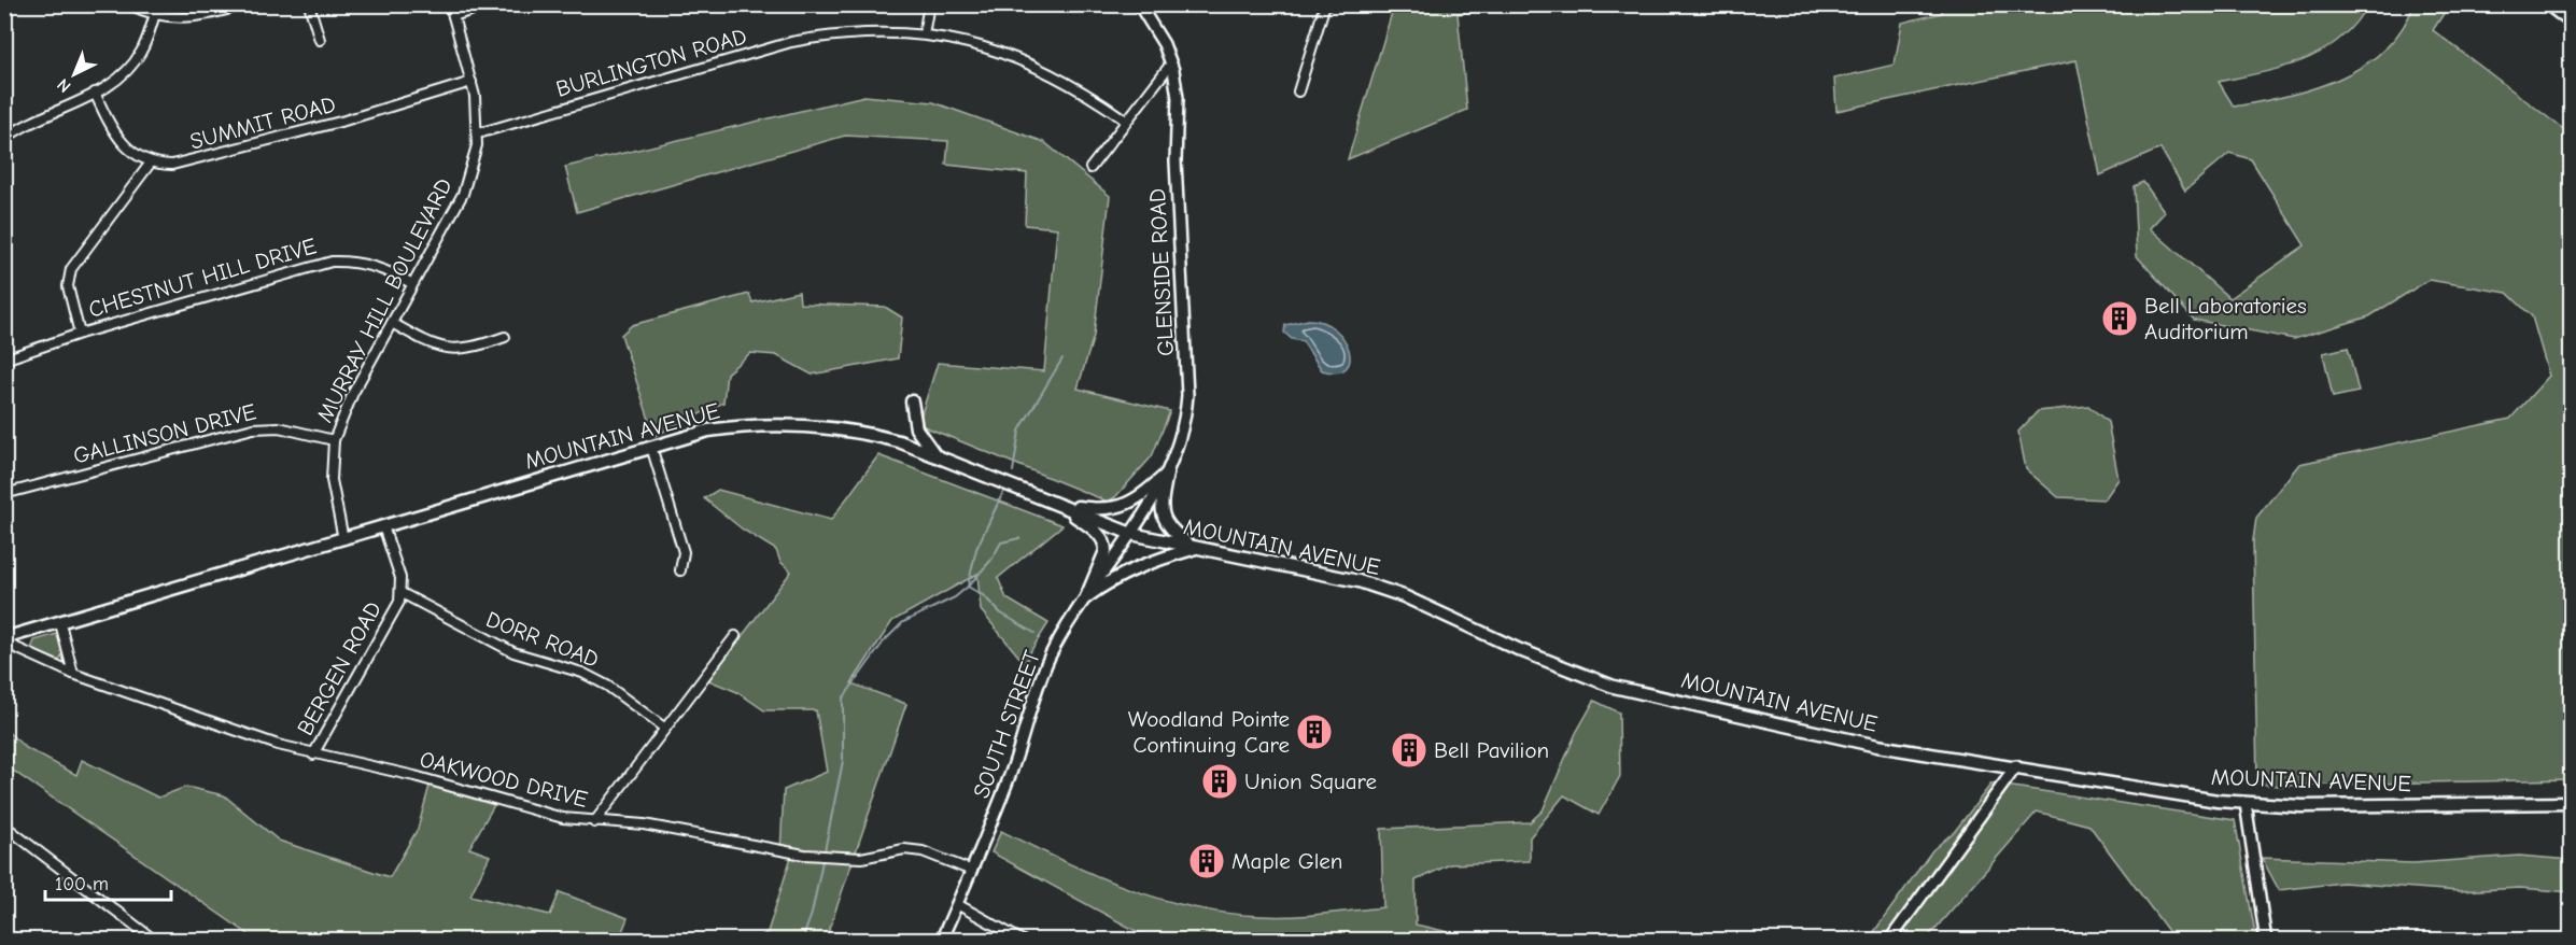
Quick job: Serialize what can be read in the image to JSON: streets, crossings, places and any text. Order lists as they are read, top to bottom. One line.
{"streets":{"main road":["MOUNTAIN AVENUE"],"street":["BURLINGTON ROAD","SUMMIT ROAD","GLENSIDE ROAD","CHESTNUT HILL DRIVE","MURRAY HILL BOULEVARD","GALLINSON DRIVE","DORR ROAD","BERGEN ROAD","SOUTH STREET","OAKWOOD DRIVE"]},"crossings":[["BURLINGTON ROAD","MURRAY HILL BOULEVARD"],["SUMMIT ROAD","MURRAY HILL BOULEVARD"],["GLENSIDE ROAD","MOUNTAIN AVENUE"],["GLENSIDE ROAD","SOUTH STREET"],["CHESTNUT HILL DRIVE","MURRAY HILL BOULEVARD"],["MURRAY HILL BOULEVARD","GALLINSON DRIVE"],["MURRAY HILL BOULEVARD","MOUNTAIN AVENUE"],["MOUNTAIN AVENUE","BERGEN ROAD"],["MOUNTAIN AVENUE","SOUTH STREET"],["MOUNTAIN AVENUE","OAKWOOD DRIVE"],["DORR ROAD","BERGEN ROAD"],["BERGEN ROAD","OAKWOOD DRIVE"],["SOUTH STREET","OAKWOOD DRIVE"]],"places":{"building":["Bell Laboratories Auditorium","Woodland Pointe Continuing Care","Bell Pavilion","Union Square","Maple Glen"]},"scale_bar":"100 m","north":"bottom left"}
